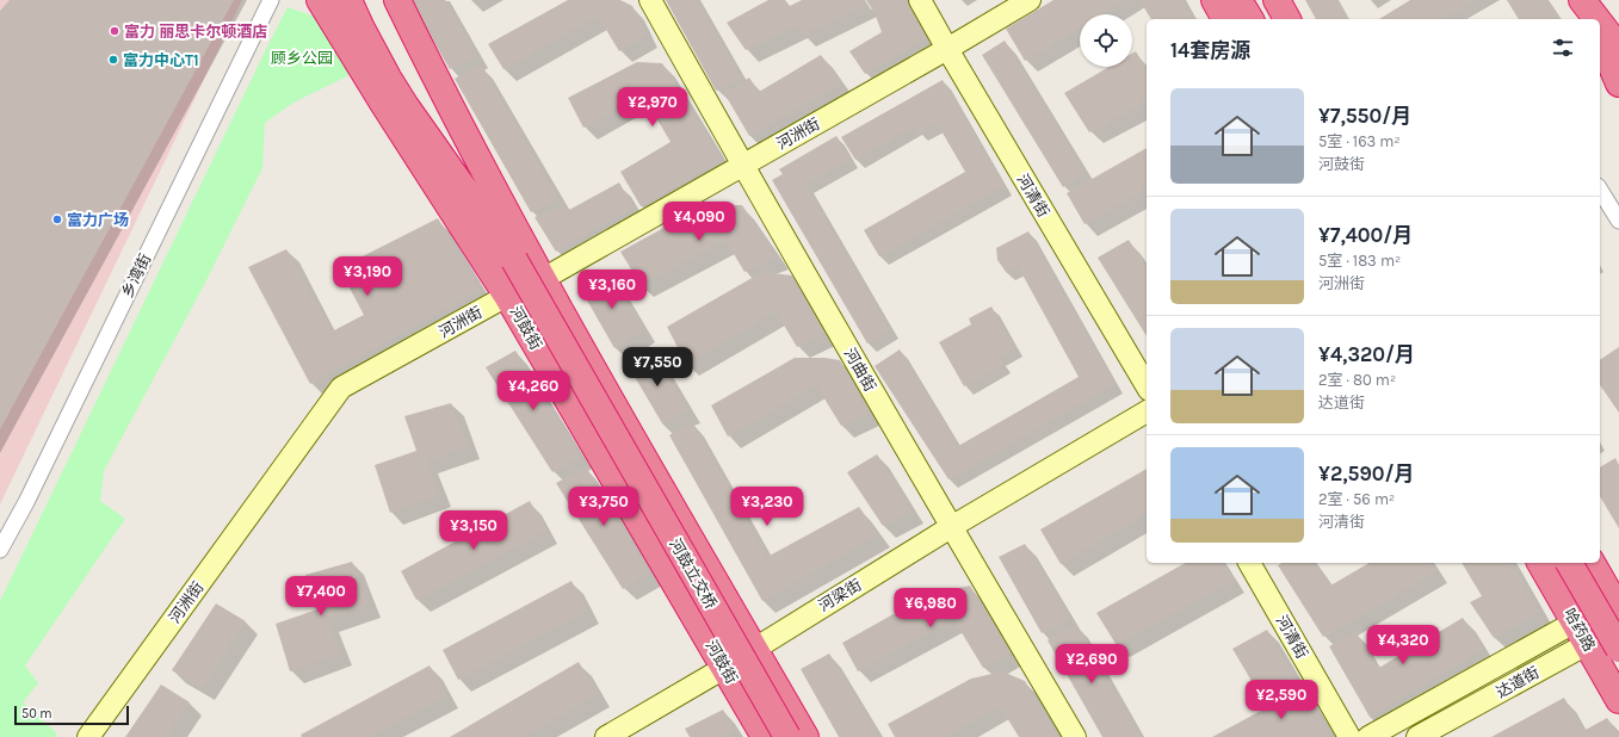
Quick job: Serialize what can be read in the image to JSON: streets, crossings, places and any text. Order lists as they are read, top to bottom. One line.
{"streets":{"highway":["河鼓街","河鼓立交桥","哈药路"],"street":["河洲街","河清街","乡湾街","河曲街","河梁街","达道街"]},"crossings":[["河洲街","河清街"],["河洲街","河鼓街"],["河洲街","河曲街"],["河鼓街","河梁街"],["河曲街","河梁街"],["哈药路","达道街"]],"parks":["顾乡公园"],"places":["富力 丽思卡尔顿酒店","富力中心T1","富力广场"],"scale_bar":"50 m","page":{"heading":"14套房源","list":[{"name":"¥7,550/月","note":"5室 · 163 m² · 河鼓街"},{"name":"¥7,400/月","note":"5室 · 183 m² · 河洲街"},{"name":"¥4,320/月","note":"2室 · 80 m² · 达道街"},{"name":"¥2,590/月","note":"2室 · 56 m² · 河清街"}],"price":["¥2,970","¥4,090","¥3,190","¥3,160","¥7,550","¥4,260","¥3,750","¥3,230","¥3,150","¥7,400","¥6,980","¥4,320","¥2,690","¥2,590"],"scale":"50 m"}}
